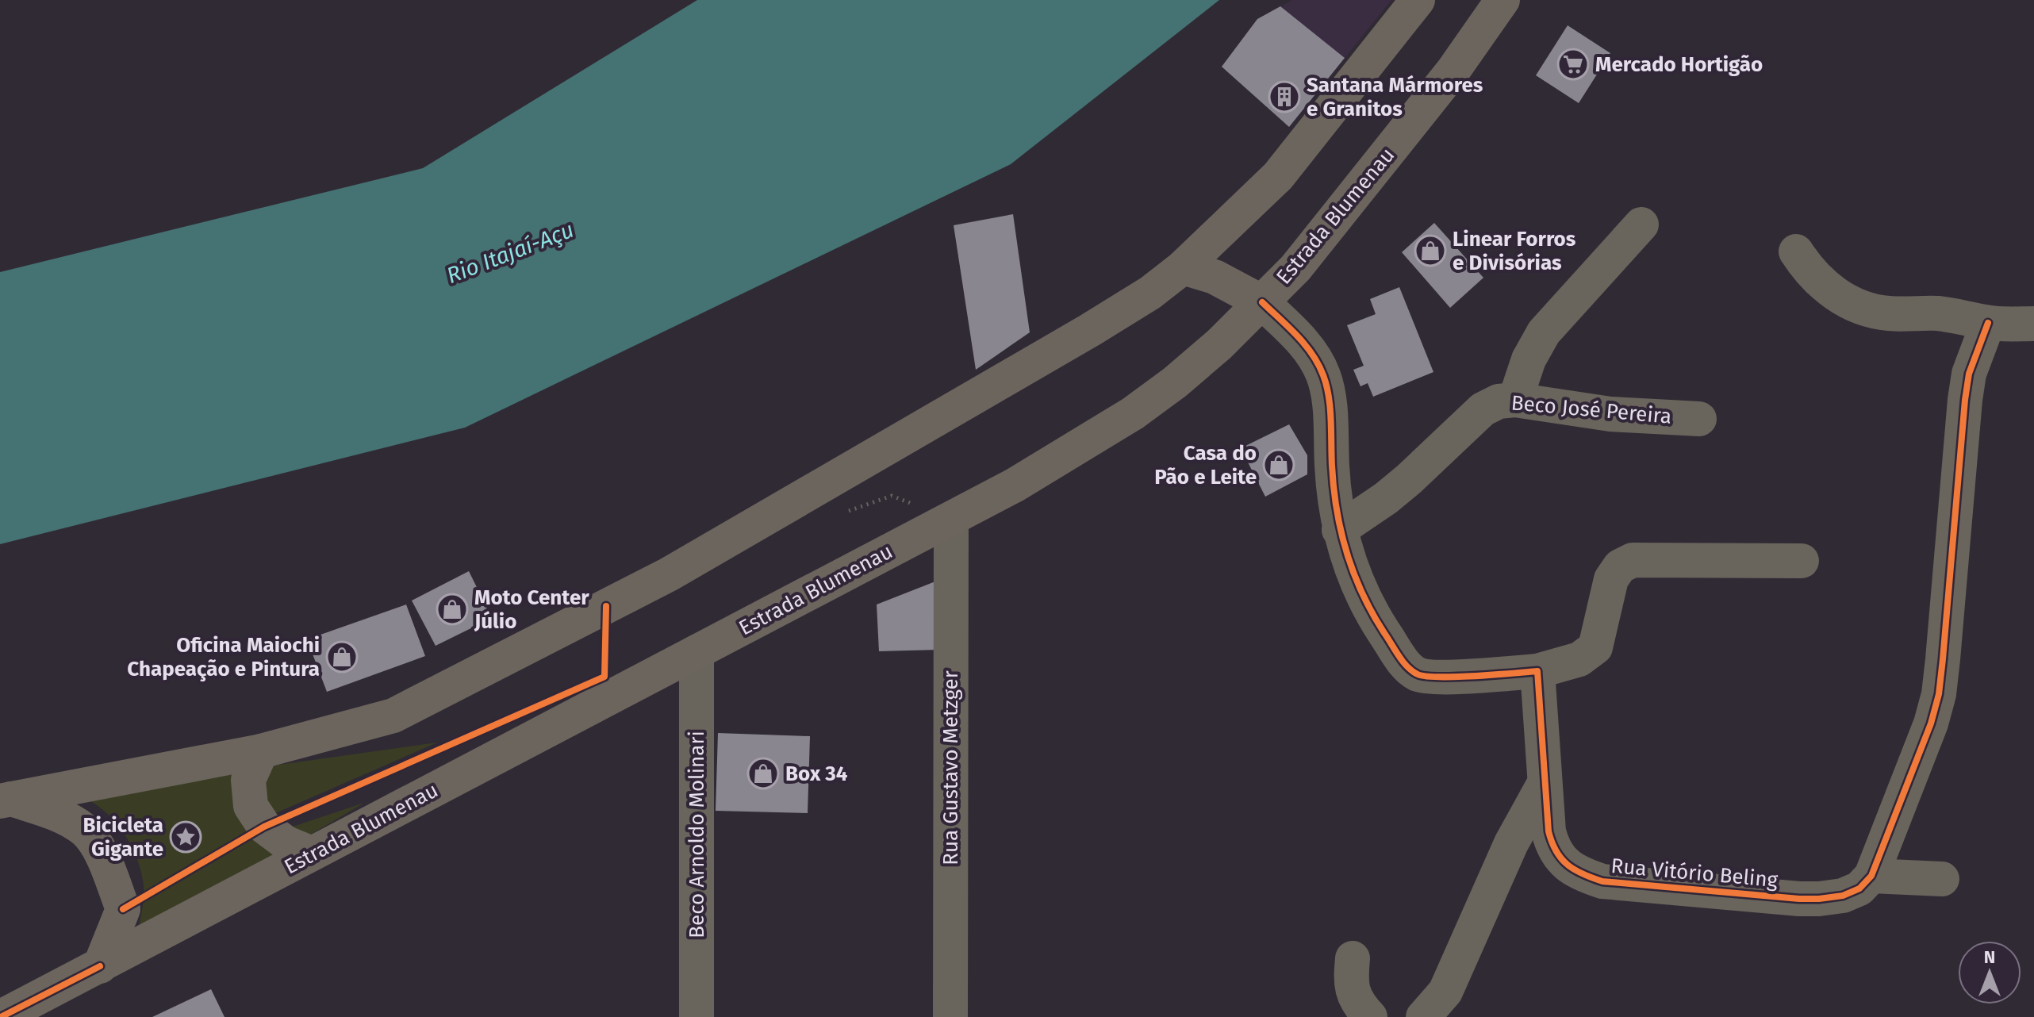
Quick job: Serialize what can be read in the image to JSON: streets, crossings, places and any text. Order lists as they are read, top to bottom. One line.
{"streets":{"main road":["Estrada Blumenau"],"street":["Beco José Pereira","Rua Gustavo Metzger","Beco Arnoldo Molinari","Rua Vitório Beling"]},"crossings":[["Estrada Blumenau","Rua Gustavo Metzger"],["Estrada Blumenau","Beco Arnoldo Molinari"]],"water":["Rio Itajaí-Açu"],"places":{"supermarket":["Mercado Hortigão"],"building":["Santana Mármores e Granitos"],"shop":["Linear Forros e Divisórias","Casa do Pão e Leite","Moto Center Júlio","Oficina Maiochi Chapeação e Pintura","Box 34"],"place":["Bicicleta Gigante"]},"north":"top"}
